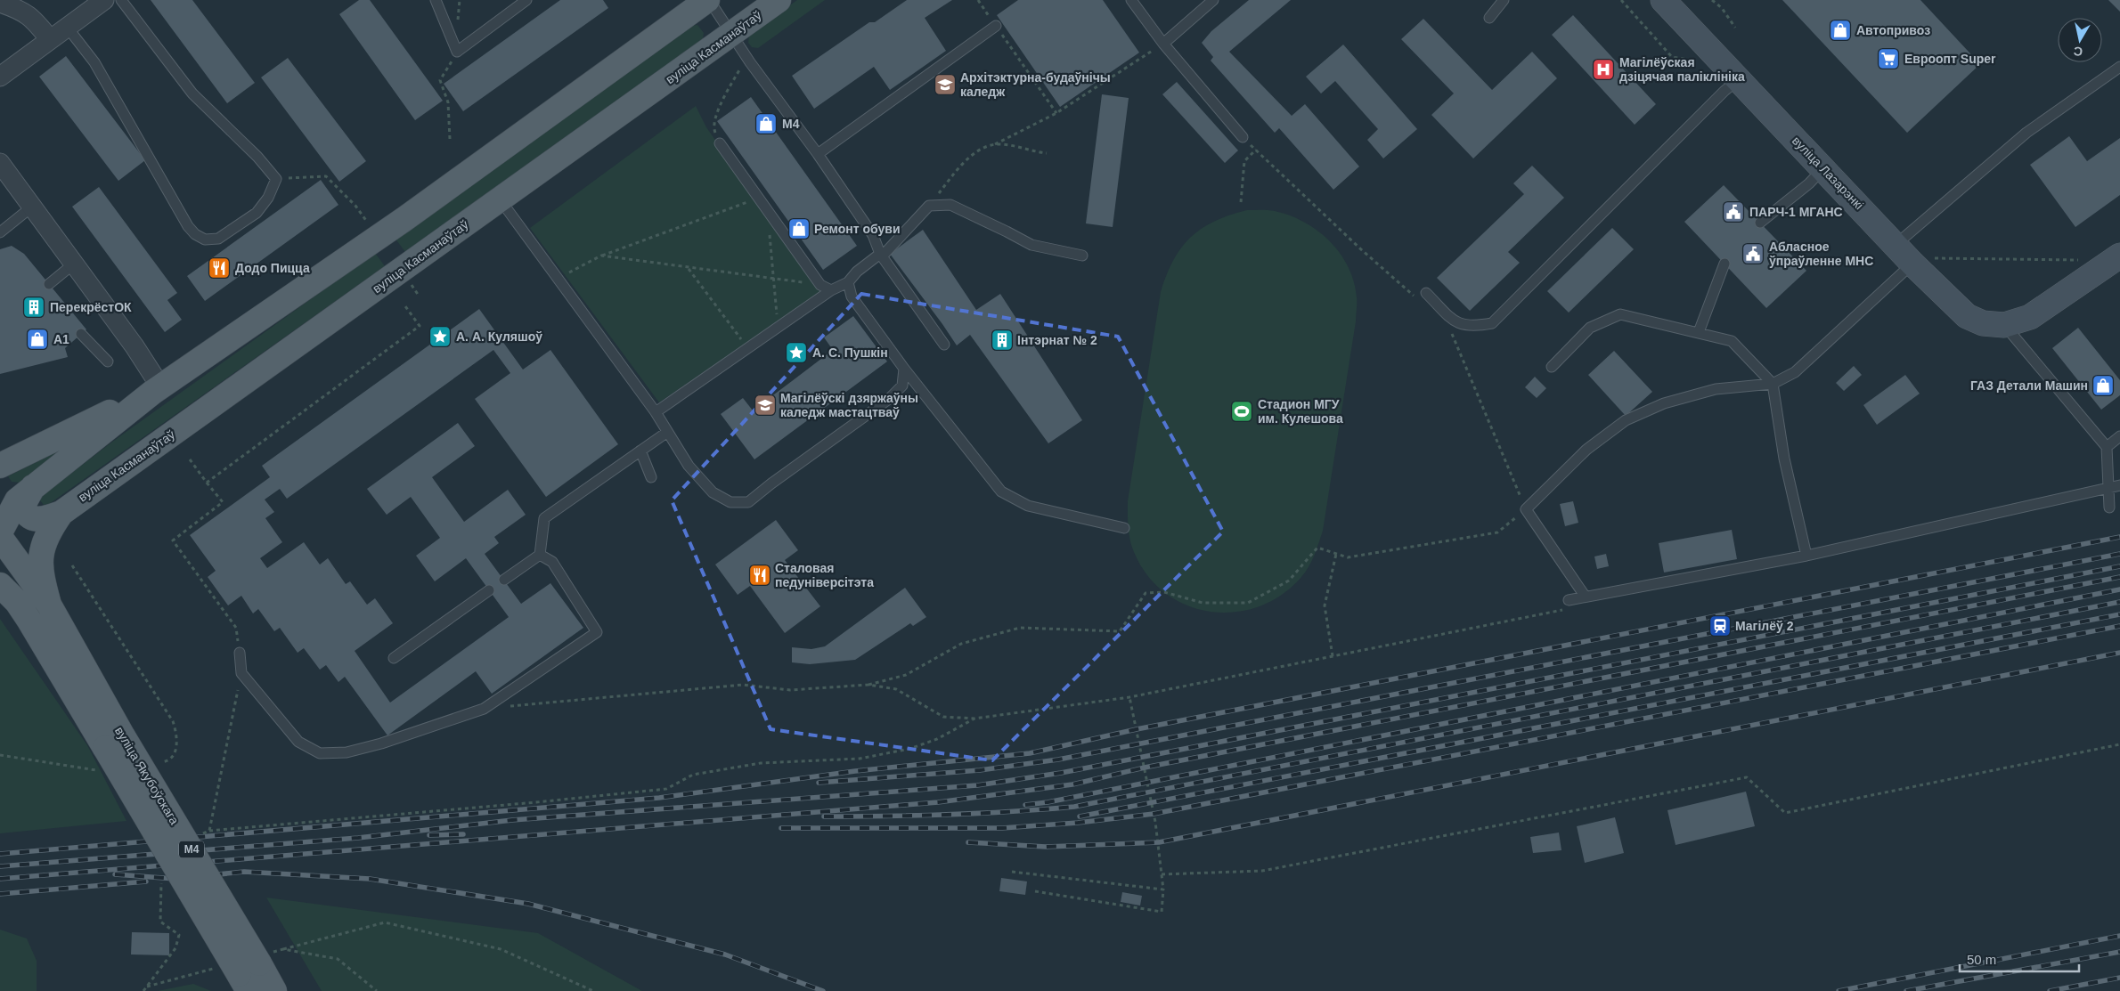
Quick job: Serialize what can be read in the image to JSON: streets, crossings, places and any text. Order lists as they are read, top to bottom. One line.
{"streets":{"main road":["вуліца Касманаўтаў","вуліца Лазарэнкі","вуліца Якубоўскага","М4"]},"crossings":[["вуліца Касманаўтаў","вуліца Якубоўскага"],["вуліца Касманаўтаў","М4"],["вуліца Якубоўскага","М4"]],"places":{"shop":["Автопривоз","M4","Ремонт обуви","A1","ГАЗ Детали Машин"],"supermarket":["Евроопт Super"],"hospital":["Магілёўская дзіцячая паліклініка"],"school or university":["Архітэктурна-будаўнічы каледж","Магілёўскі дзяржаўны каледж мастацтваў"],"public building":["ПАРЧ-1 МГАНС","Абласное ўпраўленне МНС"],"restaurant":["Додо Пицца","Сталовая педуніверсітэта"],"building":["ПерекрёстОК","Інтэрнат № 2"],"place":["А. А. Куляшоў","А. С. Пушкін"],"sports":["Стадион МГУ им. Кулешова"],"station":["Магілёў 2"]},"scale_bar":"50 m","north":"bottom"}
